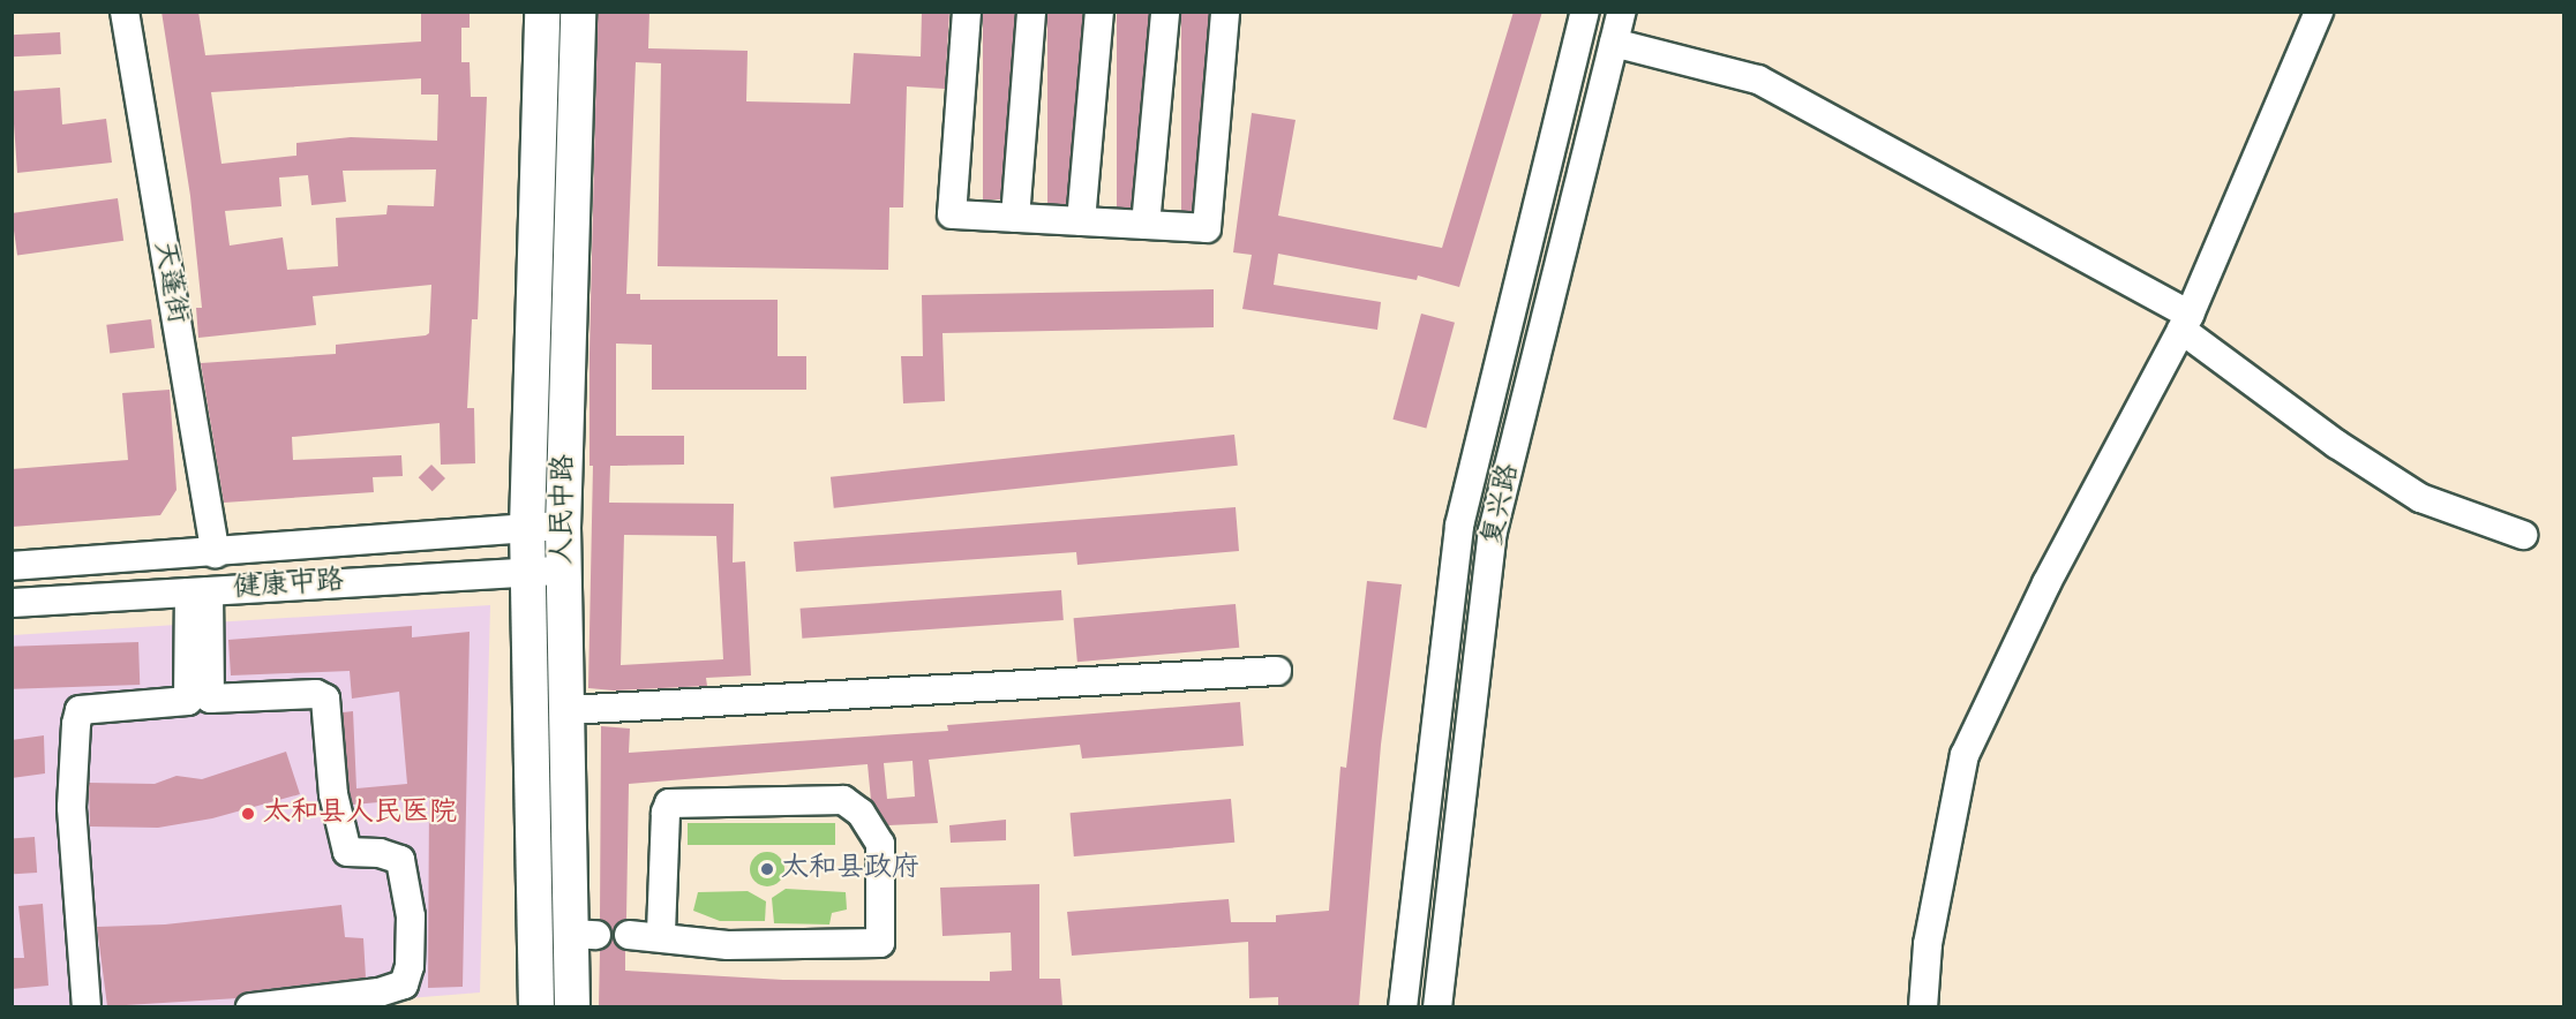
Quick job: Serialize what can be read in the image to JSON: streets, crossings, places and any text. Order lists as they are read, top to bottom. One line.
{"streets":{"main road":["人民中路"],"street":["天蓬街","复兴路","健康中路"]},"crossings":[["天蓬街","健康中路"],["人民中路","健康中路"]],"places":["太和县人民医院","太和县政府"]}
